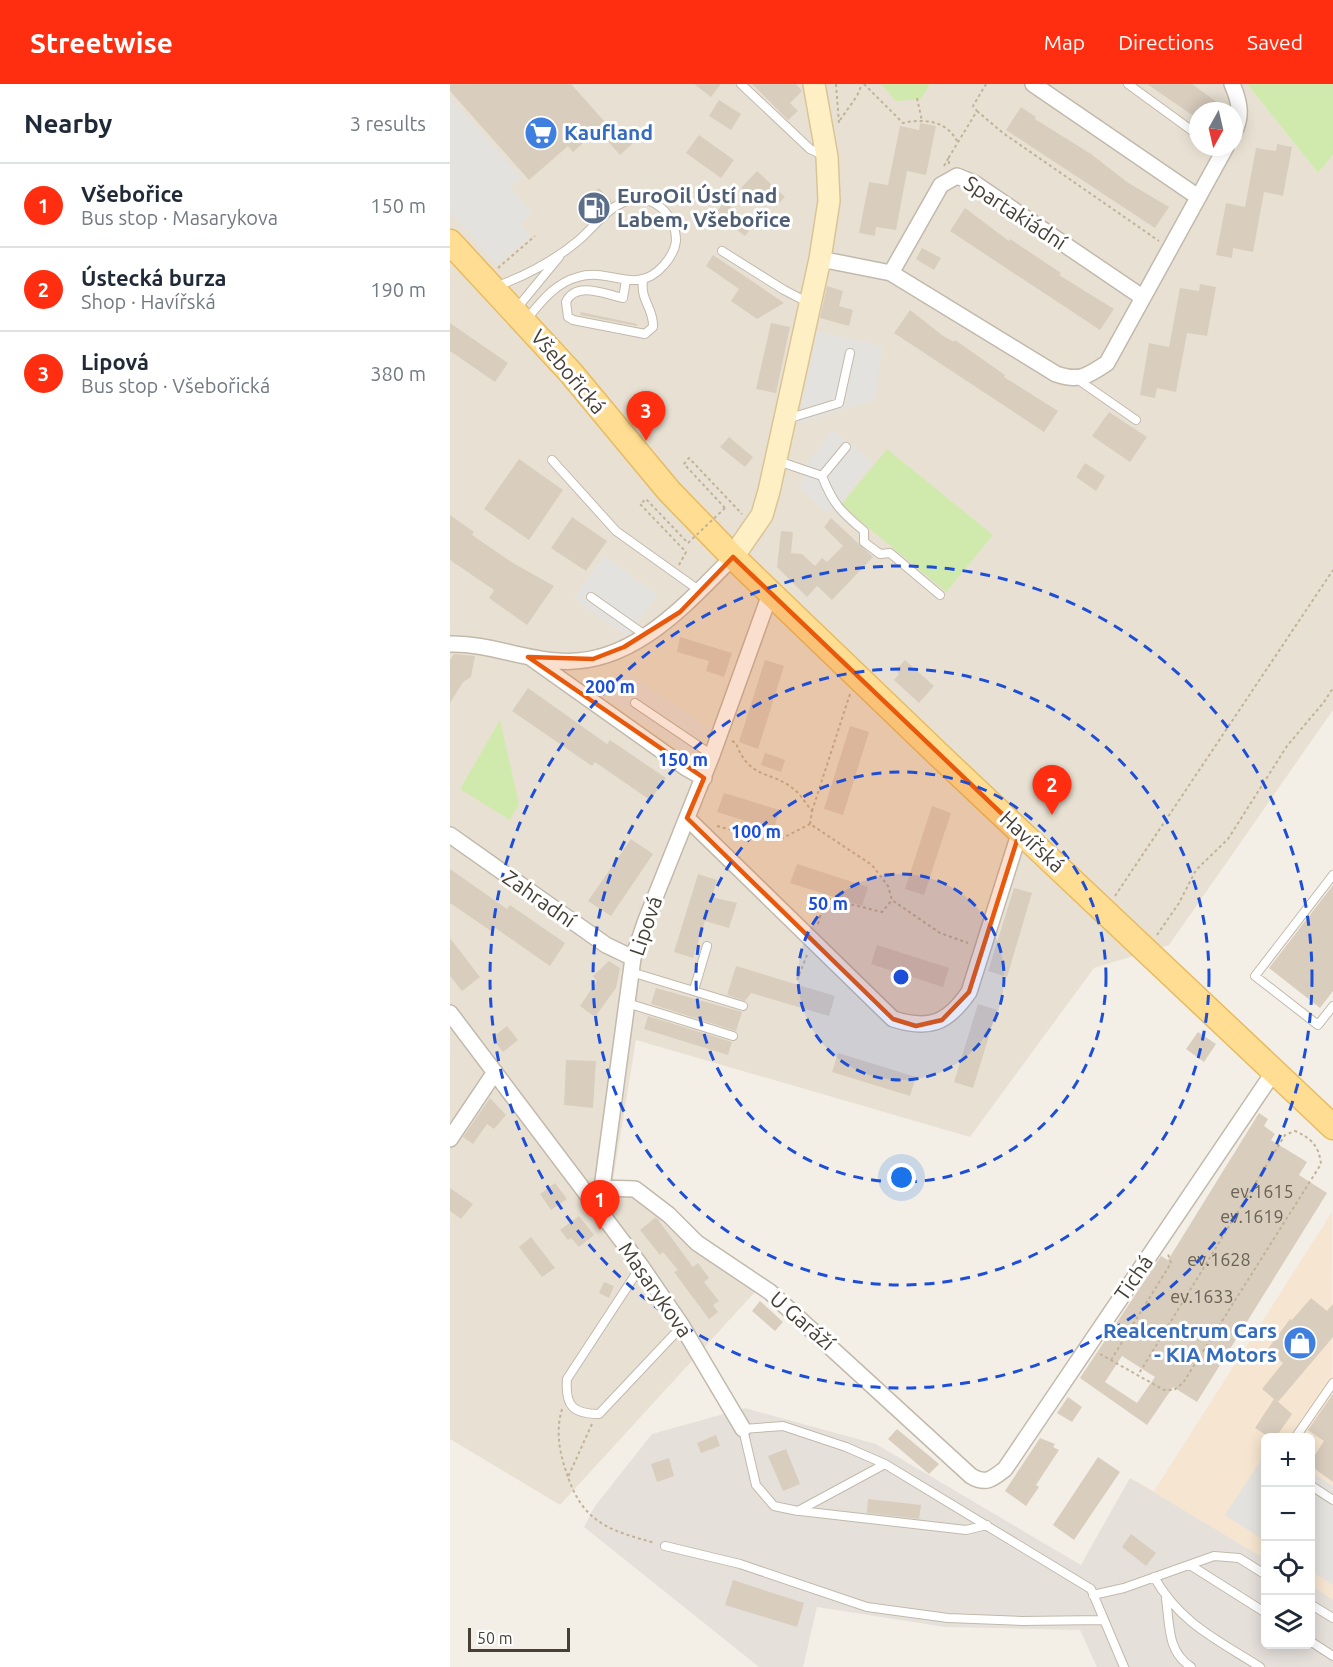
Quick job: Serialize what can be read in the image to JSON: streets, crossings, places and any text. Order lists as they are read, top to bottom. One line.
{"streets":{"main road":["Všebořická","Havířská"],"street":["Spartakiádní","Zahradní","Lipová","Tichá","Masarykova","U Garáží"]},"crossings":[["Všebořická","Havířská"],["Havířská","Lipová"],["Havířská","Tichá"],["Zahradní","Lipová"],["Lipová","U Garáží"],["Tichá","U Garáží"]],"places":{"supermarket":["Kaufland"],"fuel station":["EuroOil Ústí nad Labem, Všebořice"],"shop":["Realcentrum Cars - KIA Motors"]},"house_numbers":["ev.1615","ev.1619","ev.1628","ev.1633"],"scale_bar":"50 m","north":"bottom","page":{"header":"Streetwise","nav":["Map","Directions","Saved"],"heading":["Nearby","3 results"],"list":[{"mark":"1","name":"Všebořice","note":"Bus stop · Masarykova","value":"150 m"},{"mark":"2","name":"Ústecká burza","note":"Shop · Havířská","value":"190 m"},{"mark":"3","name":"Lipová","note":"Bus stop · Všebořická","value":"380 m"}],"pins":["3","2","1"],"map_buttons":["+","−"],"scale":"50 m"},"rings":["200 m","150 m","100 m","50 m"]}
